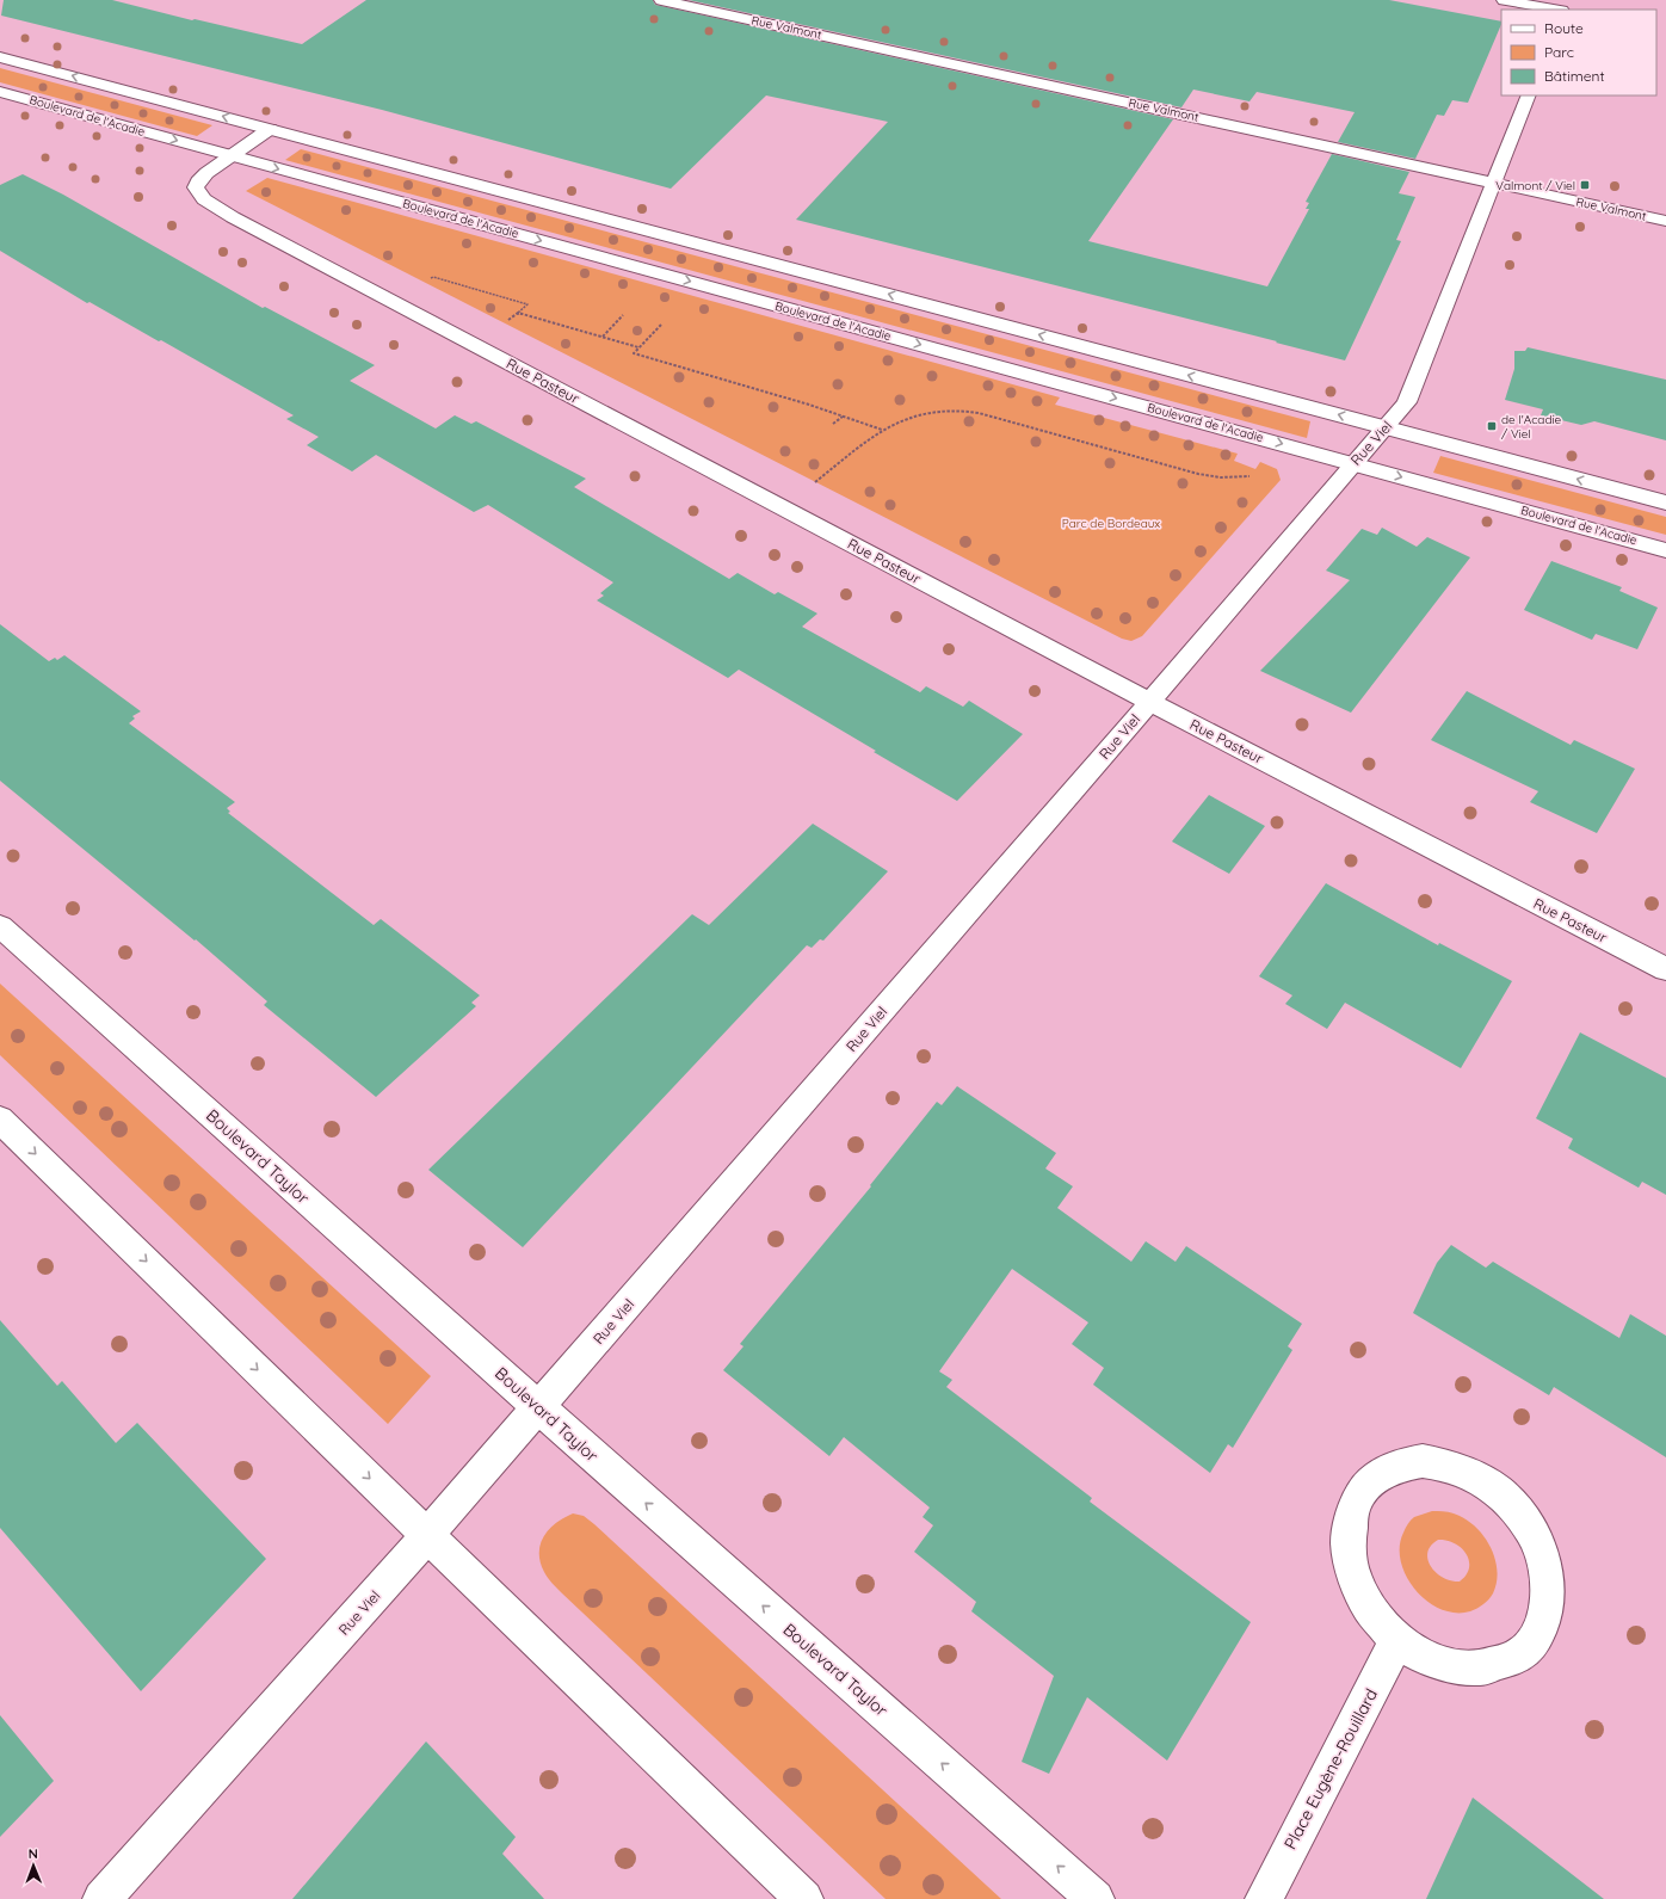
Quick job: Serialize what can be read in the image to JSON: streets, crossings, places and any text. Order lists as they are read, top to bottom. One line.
{"streets":{"street":["Rue Valmont","Boulevard de l'Acadie","Rue Pasteur","Rue Viel","Boulevard Taylor","Place Eugène-Rouillard"]},"crossings":[["Rue Valmont","Rue Viel"],["Boulevard de l'Acadie","Rue Pasteur"],["Boulevard de l'Acadie","Rue Viel"],["Rue Pasteur","Rue Viel"],["Rue Viel","Boulevard Taylor"]],"parks":["Parc de Bordeaux"],"places":{"transit":["Valmont / Viel","de l'Acadie / Viel"]},"legend":["Route","Parc","Bâtiment"],"north":"top"}
